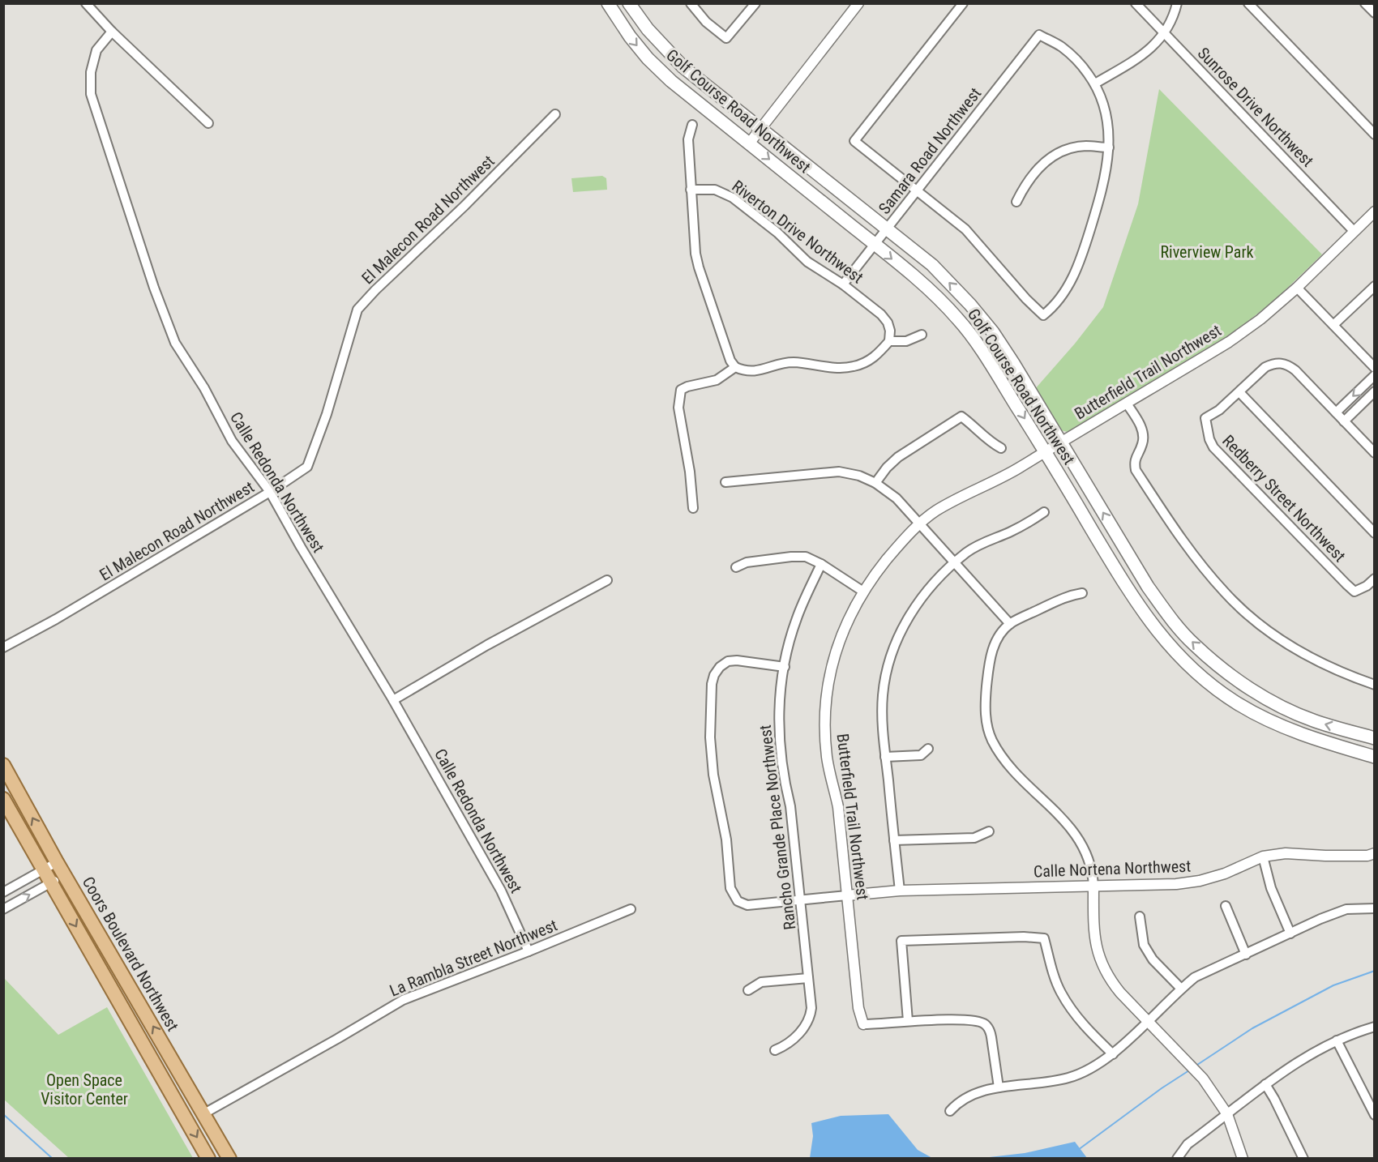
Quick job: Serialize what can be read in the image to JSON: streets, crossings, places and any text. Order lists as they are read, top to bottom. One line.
{"streets":{"main road":["Golf Course Road Northwest","Coors Boulevard Northwest"],"street":["Sunrose Drive Northwest","Samara Road Northwest","El Malecon Road Northwest","Riverton Drive Northwest","Butterfield Trail Northwest","Calle Redonda Northwest","Redberry Street Northwest","Rancho Grande Place Northwest","Calle Nortena Northwest","La Rambla Street Northwest"]},"crossings":[["Sunrose Drive Northwest","Butterfield Trail Northwest"],["Golf Course Road Northwest","Samara Road Northwest"],["Golf Course Road Northwest","Butterfield Trail Northwest"],["Samara Road Northwest","Riverton Drive Northwest"],["El Malecon Road Northwest","Calle Redonda Northwest"],["Butterfield Trail Northwest","Calle Nortena Northwest"],["Calle Redonda Northwest","La Rambla Street Northwest"],["Coors Boulevard Northwest","La Rambla Street Northwest"]],"parks":["Riverview Park","Open Space Visitor Center"]}
